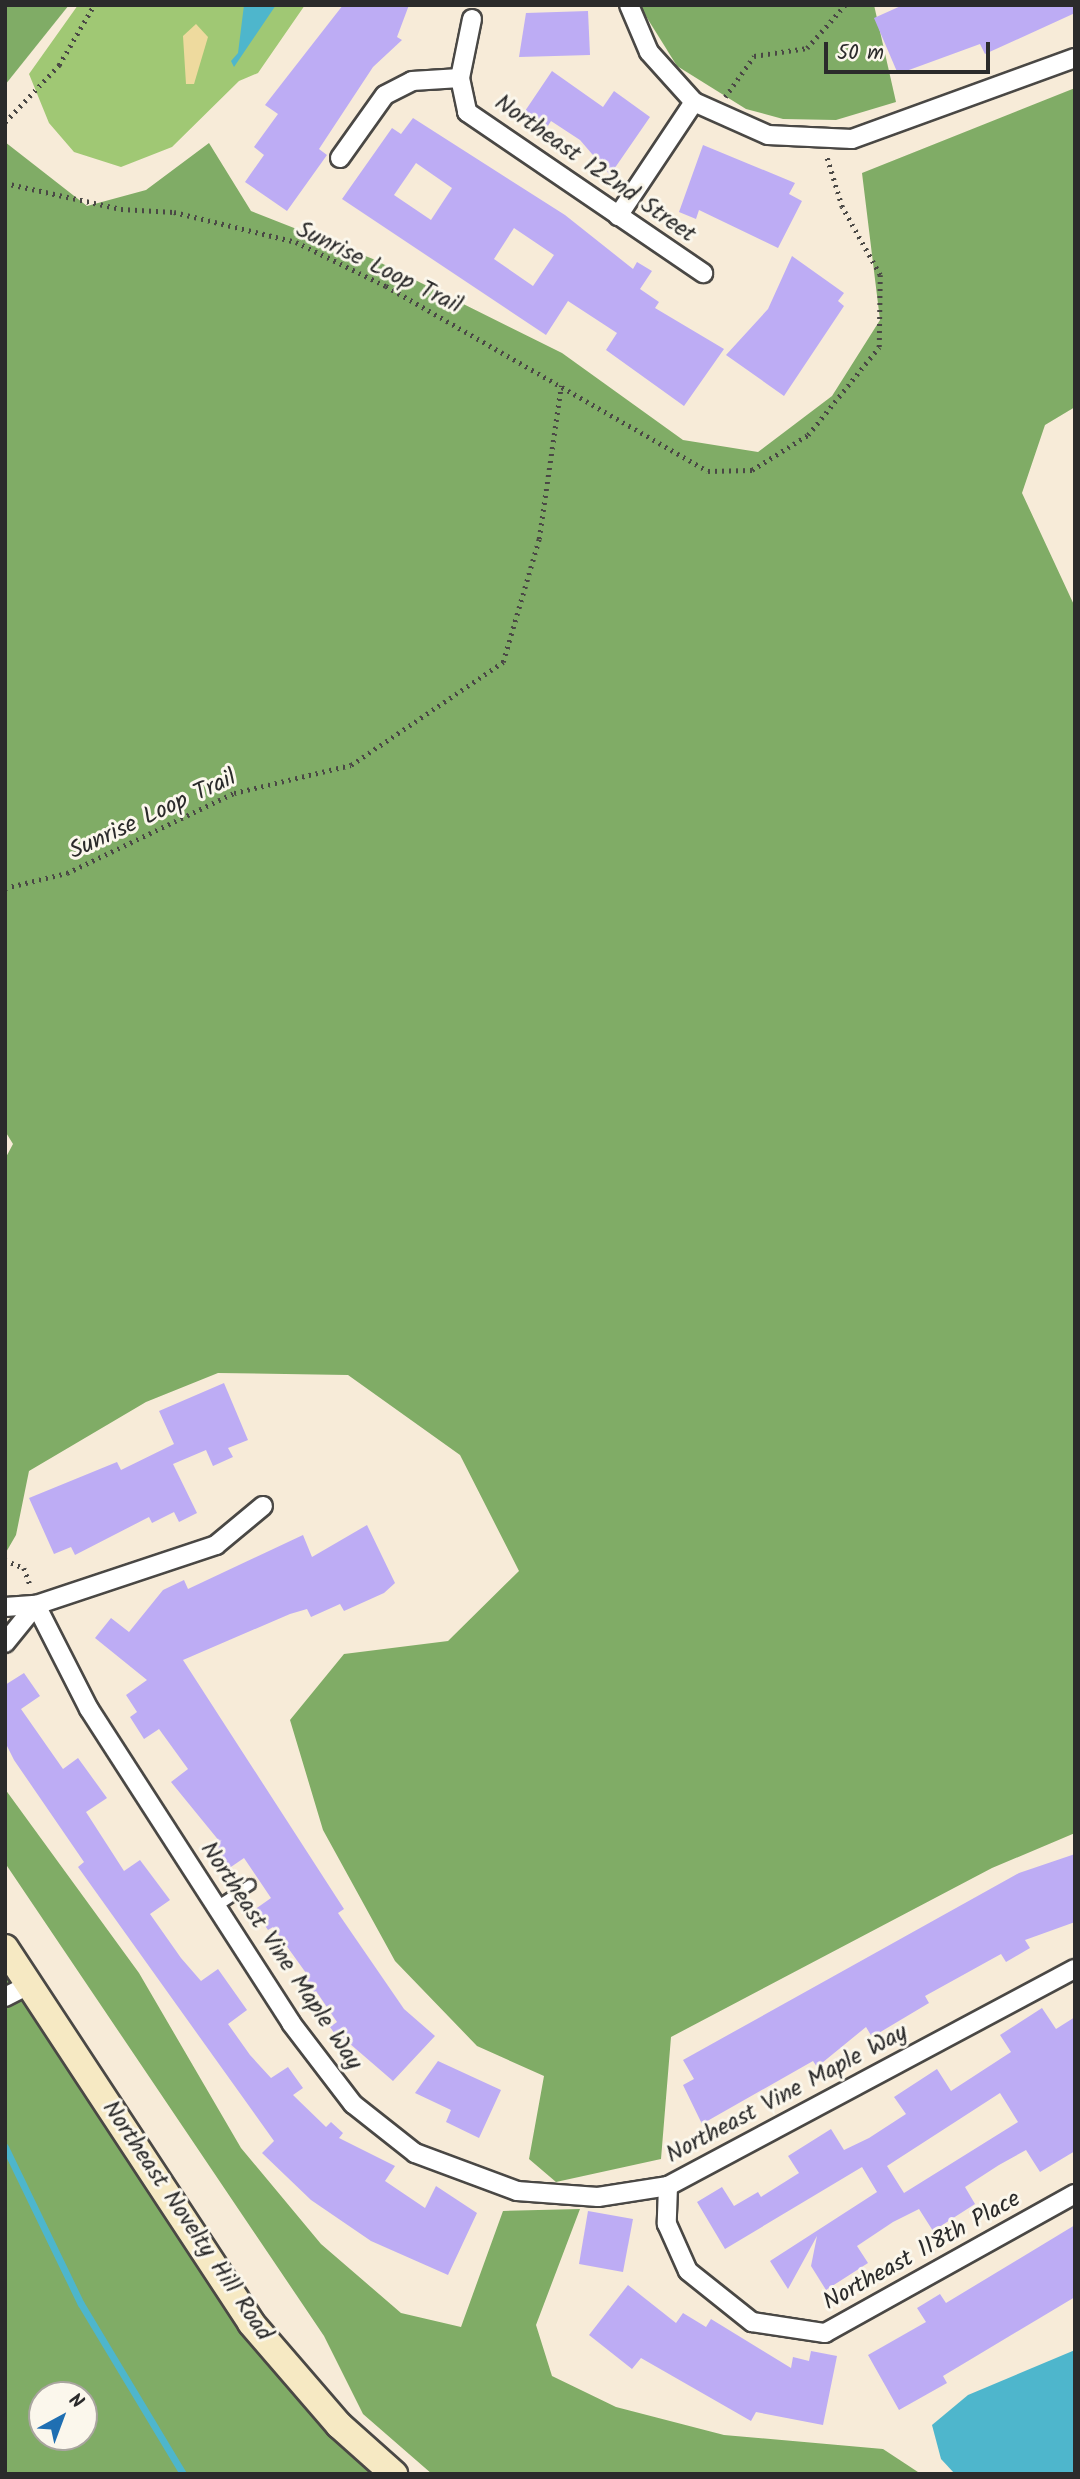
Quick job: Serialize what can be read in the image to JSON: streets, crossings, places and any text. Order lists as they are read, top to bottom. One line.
{"streets":{"main road":["Northeast Novelty Hill Road"],"street":["Northeast 122nd Street","Northeast Vine Maple Way","Northeast 118th Place"],"path":["Sunrise Loop Trail"]},"crossings":[["Northeast Vine Maple Way","Northeast 118th Place"]],"scale_bar":"50 m","north":"top right"}
